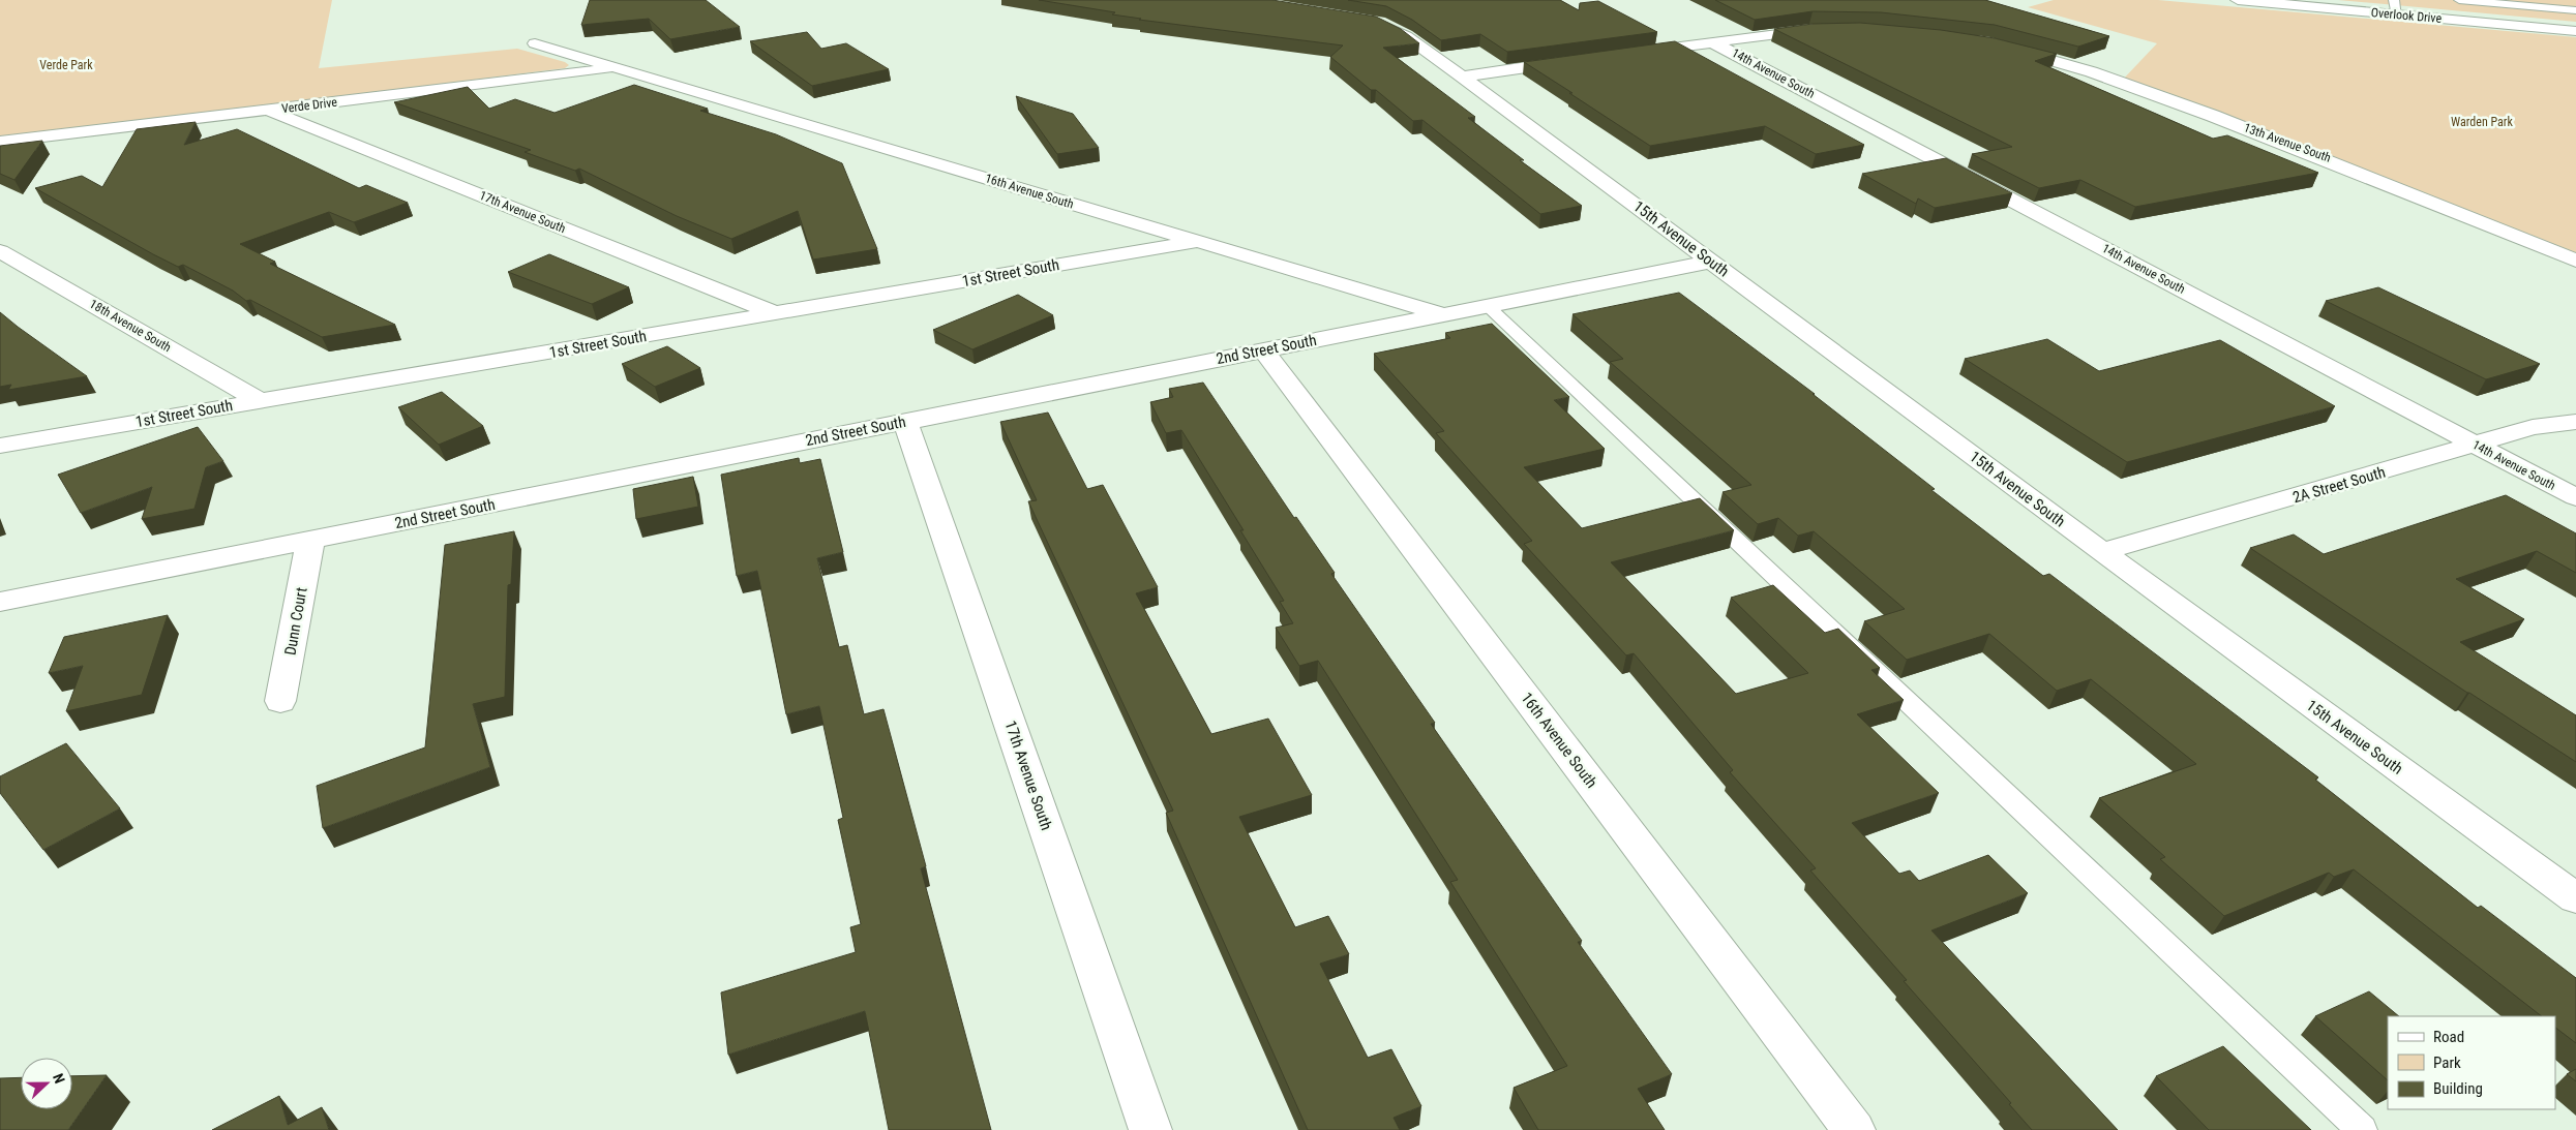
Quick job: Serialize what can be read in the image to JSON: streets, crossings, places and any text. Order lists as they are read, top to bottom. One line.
{"streets":{"street":["Overlook Drive","14th Avenue South","Verde Drive","13th Avenue South","16th Avenue South","17th Avenue South","15th Avenue South","1st Street South","18th Avenue South","2nd Street South","2A Street South","Dunn Court"]},"crossings":[["14th Avenue South","2A Street South"],["Verde Drive","16th Avenue South"],["Verde Drive","17th Avenue South"],["16th Avenue South","1st Street South"],["16th Avenue South","2nd Street South"],["17th Avenue South","1st Street South"],["17th Avenue South","2nd Street South"],["15th Avenue South","2nd Street South"],["15th Avenue South","2A Street South"],["1st Street South","18th Avenue South"],["2nd Street South","Dunn Court"]],"parks":["Verde Park","Warden Park"],"legend":["Road","Park","Building"],"north":"right"}
